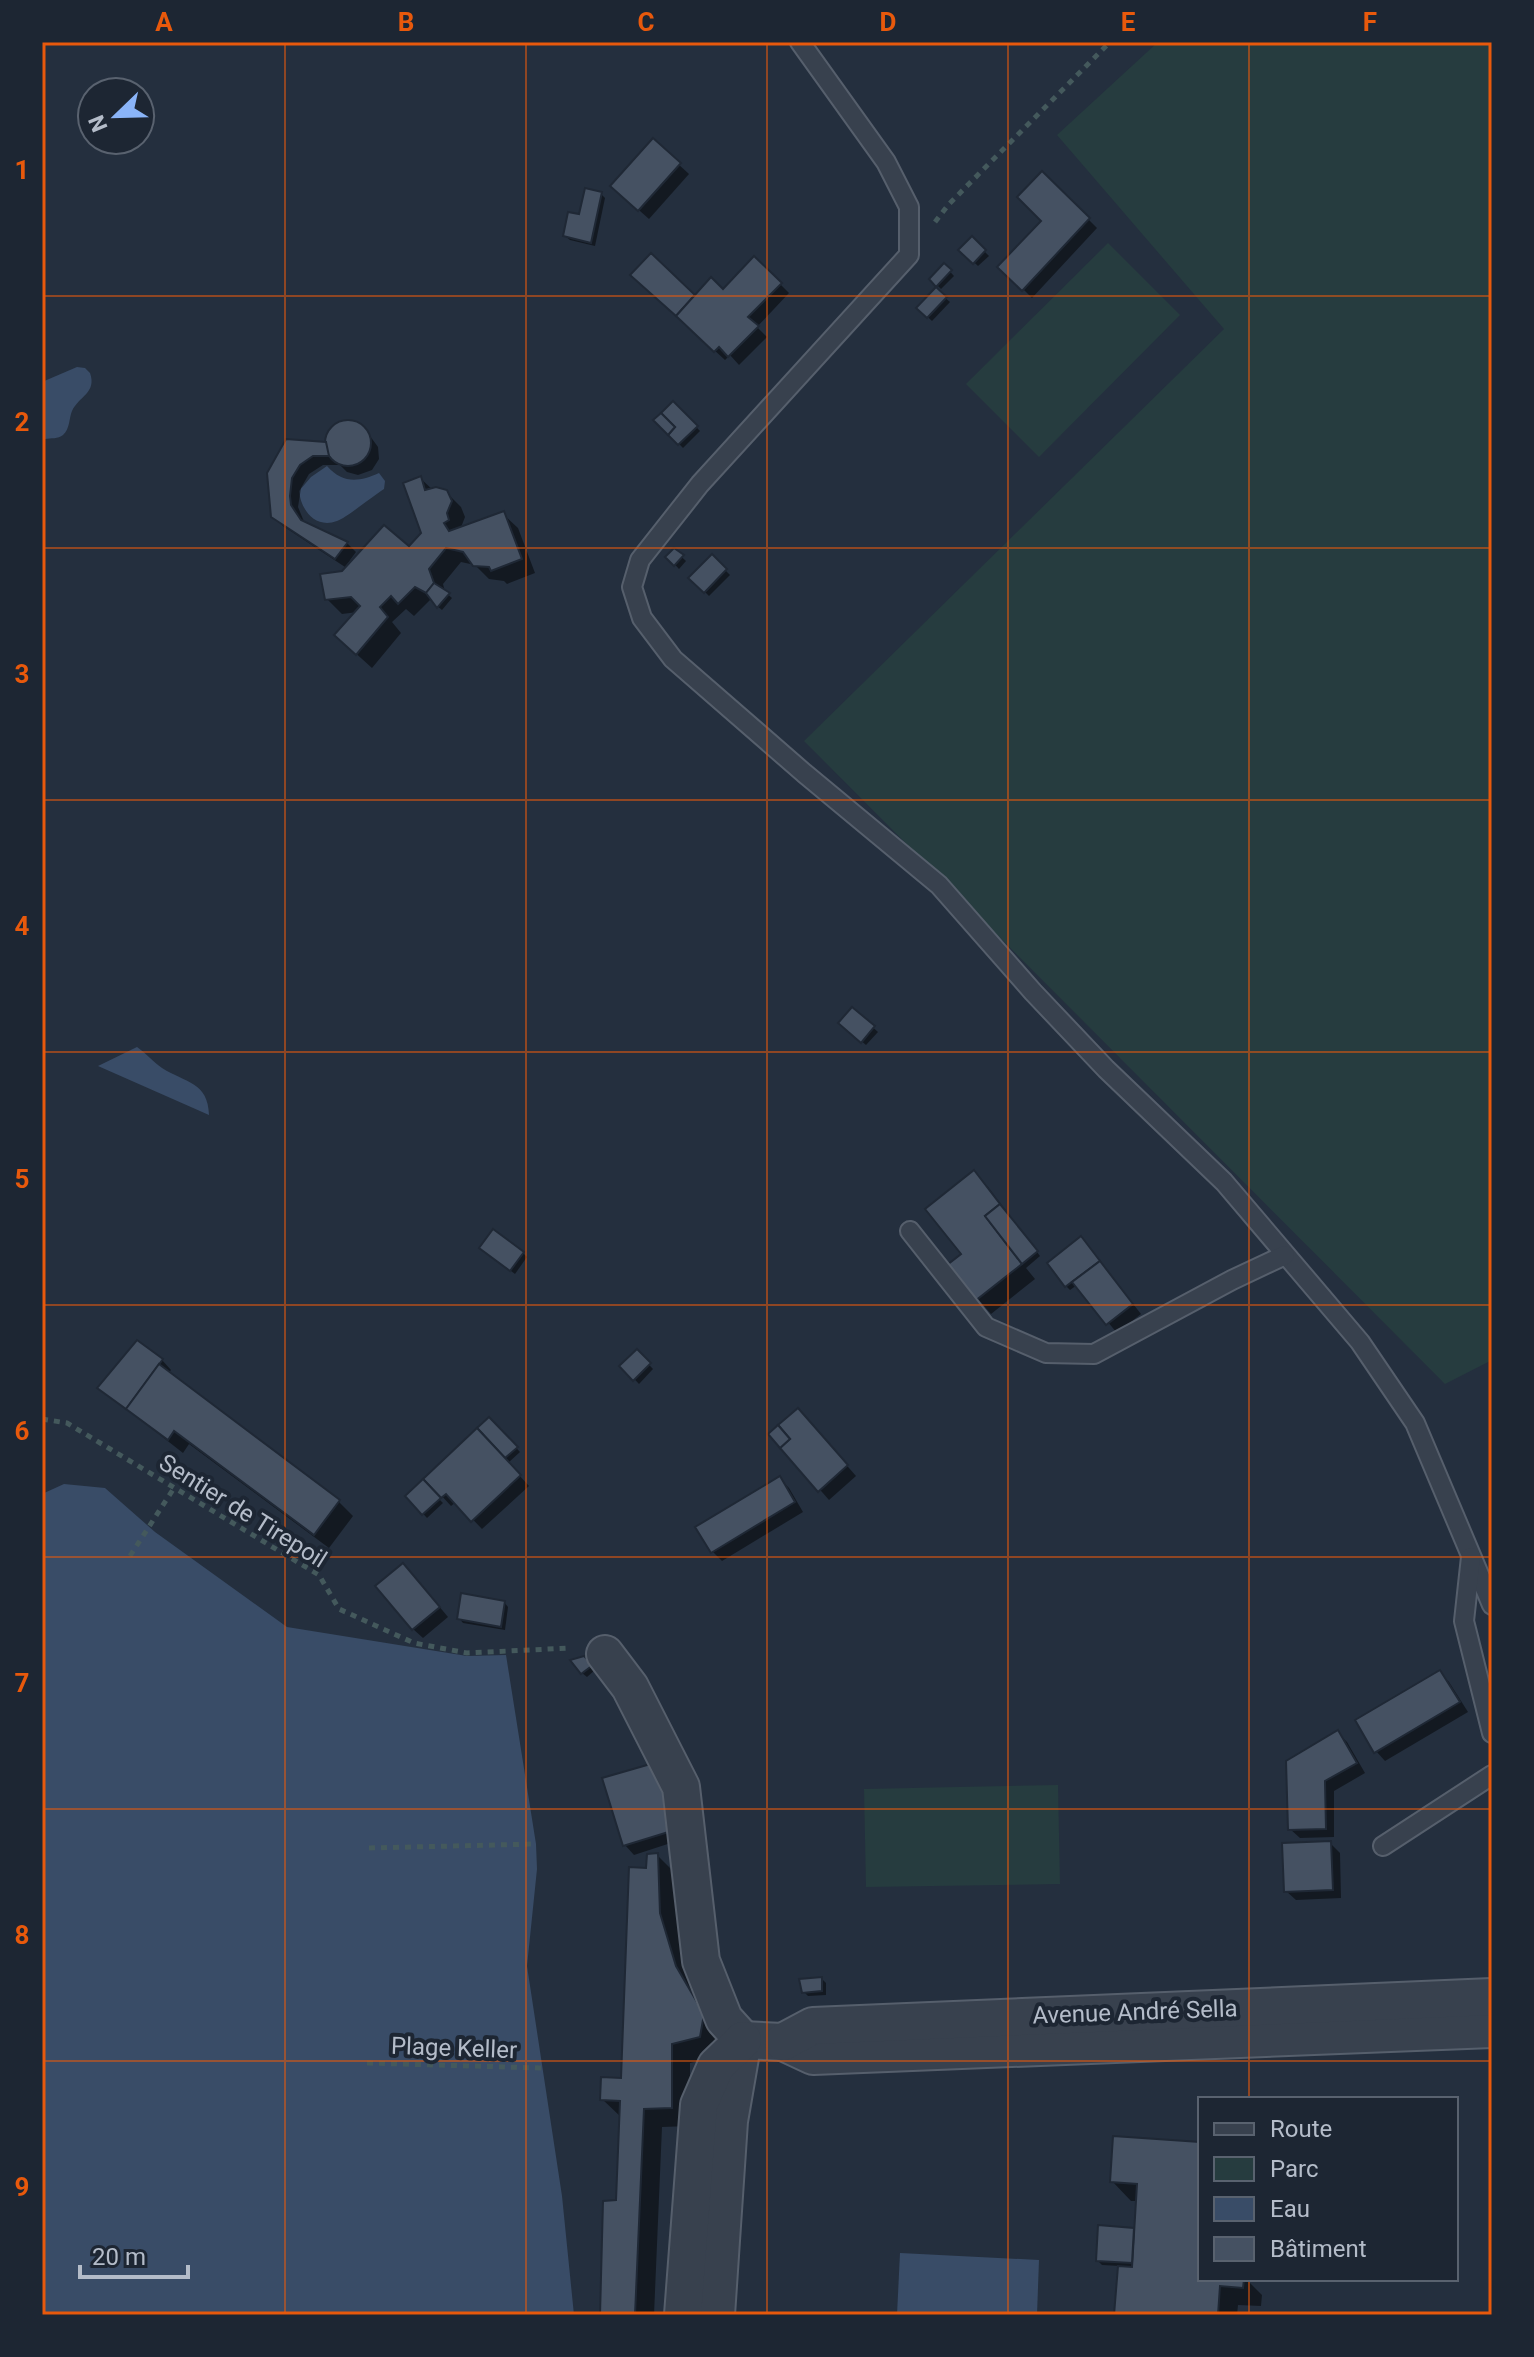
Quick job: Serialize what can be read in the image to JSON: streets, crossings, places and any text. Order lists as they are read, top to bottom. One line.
{"streets":{"street":["Avenue André Sella"],"path":["Sentier de Tirepoil","Plage Keller"]},"legend":["Route","Parc","Eau","Bâtiment"],"scale_bar":"20 m","north":"bottom left","grid":{"columns":["A","B","C","D","E","F"],"rows":["1","2","3","4","5","6","7","8","9"]}}
